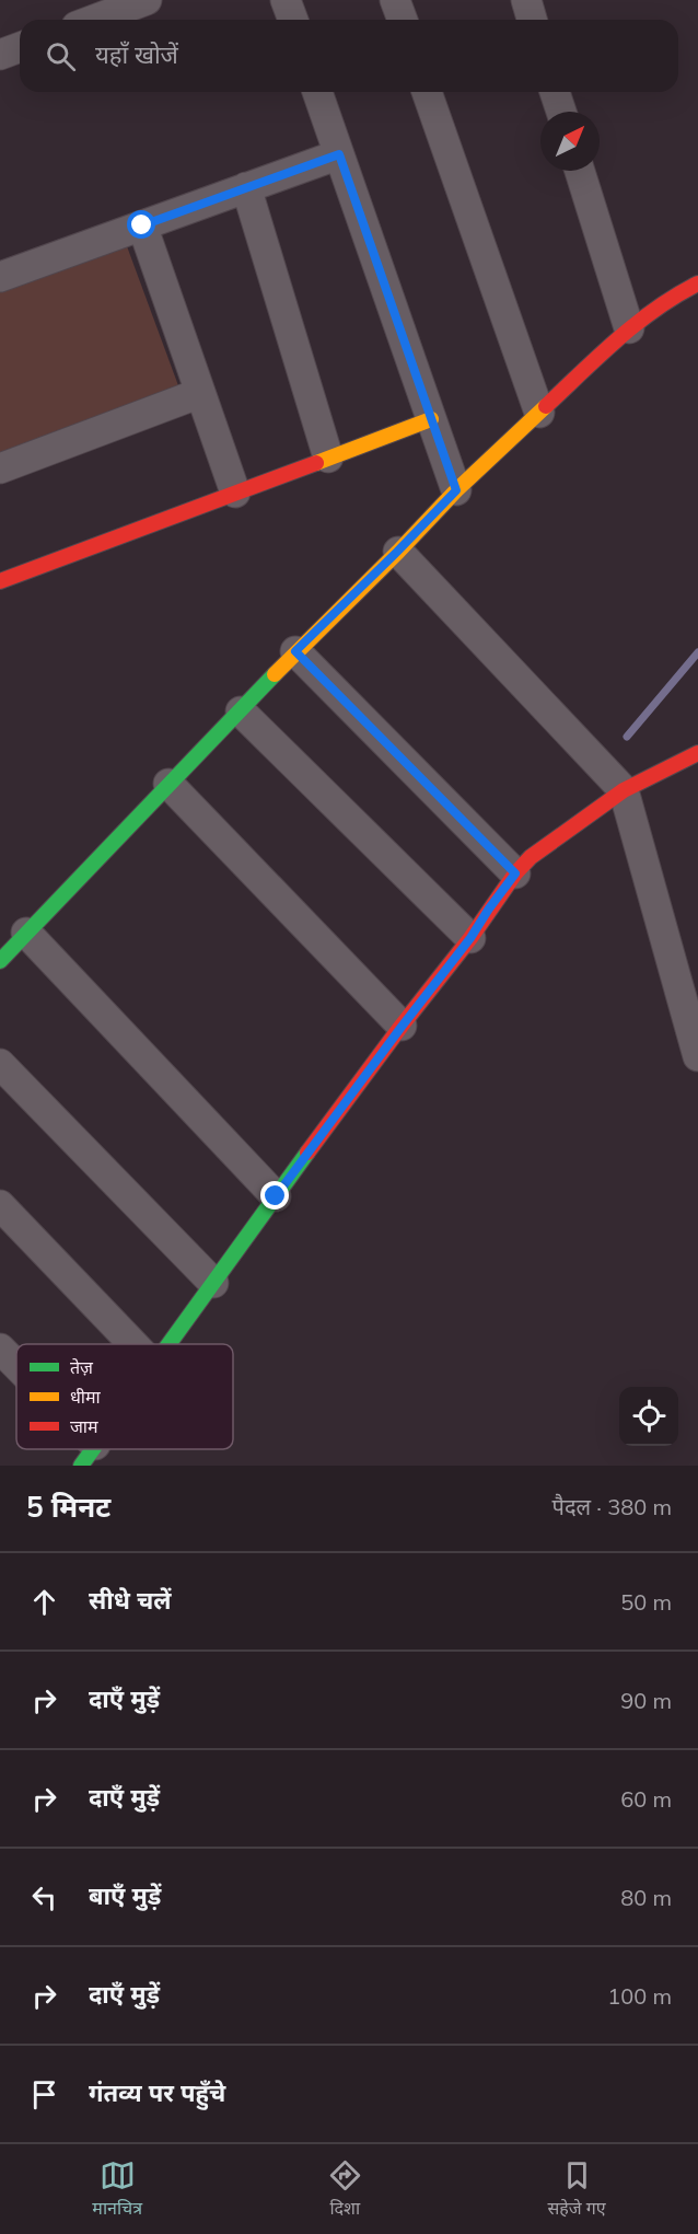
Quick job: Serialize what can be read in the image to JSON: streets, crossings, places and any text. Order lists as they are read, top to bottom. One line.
{"legend":["तेज़","धीमा","जाम"],"north":"top right","page":{"search":"यहाँ खोजें","heading":["5 मिनट","पैदल · 380 m"],"list":[["सीधे चलें","50 m"],["दाएँ मुड़ें","90 m"],["दाएँ मुड़ें","60 m"],["बाएँ मुड़ें","80 m"],["दाएँ मुड़ें","100 m"],"गंतव्य पर पहुँचे"],"nav":["मानचित्र","दिशा","सहेजे गए"]}}
